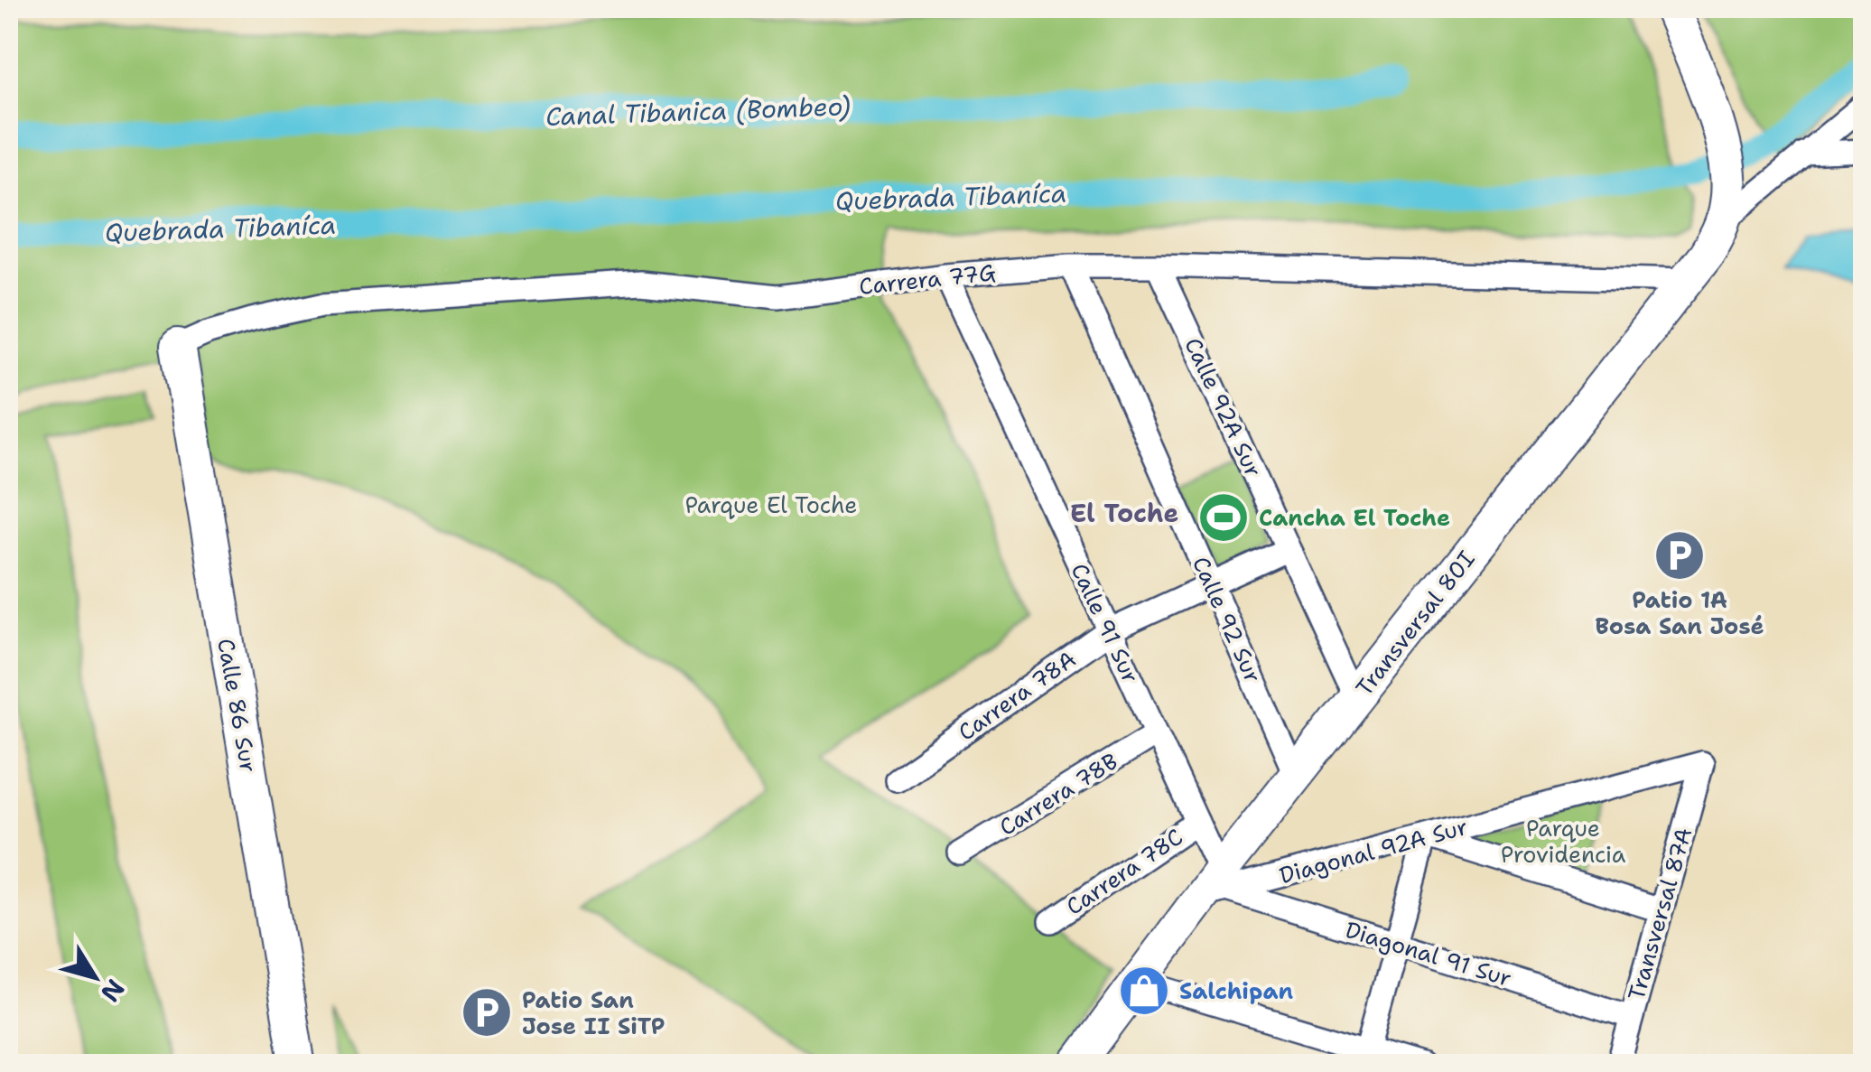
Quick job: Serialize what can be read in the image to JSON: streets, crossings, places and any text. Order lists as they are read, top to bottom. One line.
{"streets":{"main road":["Transversal 80I","Calle 86 Sur"],"street":["Carrera 77G","Calle 92A Sur","Calle 92 Sur","Calle 91 Sur","Carrera 78A","Carrera 78B","Diagonal 92A Sur","Carrera 78C","Transversal 87A","Diagonal 91 Sur"]},"crossings":[["Carrera 77G","Calle 92A Sur"],["Carrera 77G","Calle 92 Sur"],["Carrera 77G","Calle 91 Sur"],["Carrera 77G","Transversal 80I"],["Carrera 77G","Calle 86 Sur"],["Calle 92A Sur","Transversal 80I"],["Calle 92A Sur","Carrera 78A"],["Calle 92 Sur","Transversal 80I"],["Calle 92 Sur","Carrera 78A"],["Calle 91 Sur","Transversal 80I"],["Calle 91 Sur","Carrera 78A"],["Calle 91 Sur","Carrera 78B"],["Calle 91 Sur","Diagonal 92A Sur"],["Calle 91 Sur","Carrera 78C"],["Calle 91 Sur","Diagonal 91 Sur"],["Transversal 80I","Diagonal 92A Sur"],["Transversal 80I","Diagonal 91 Sur"],["Diagonal 92A Sur","Transversal 87A"],["Diagonal 92A Sur","Diagonal 91 Sur"],["Transversal 87A","Diagonal 91 Sur"]],"districts":["El Toche"],"water":["Canal Tibanica (Bombeo)","Quebrada Tibaníca"],"parks":["Parque El Toche","Parque Providencia"],"places":{"sports":["Cancha El Toche"],"parking":["Patio 1A Bosa San José","Patio San Jose II SiTP"],"shop":["Salchipan"]},"north":"bottom right"}
